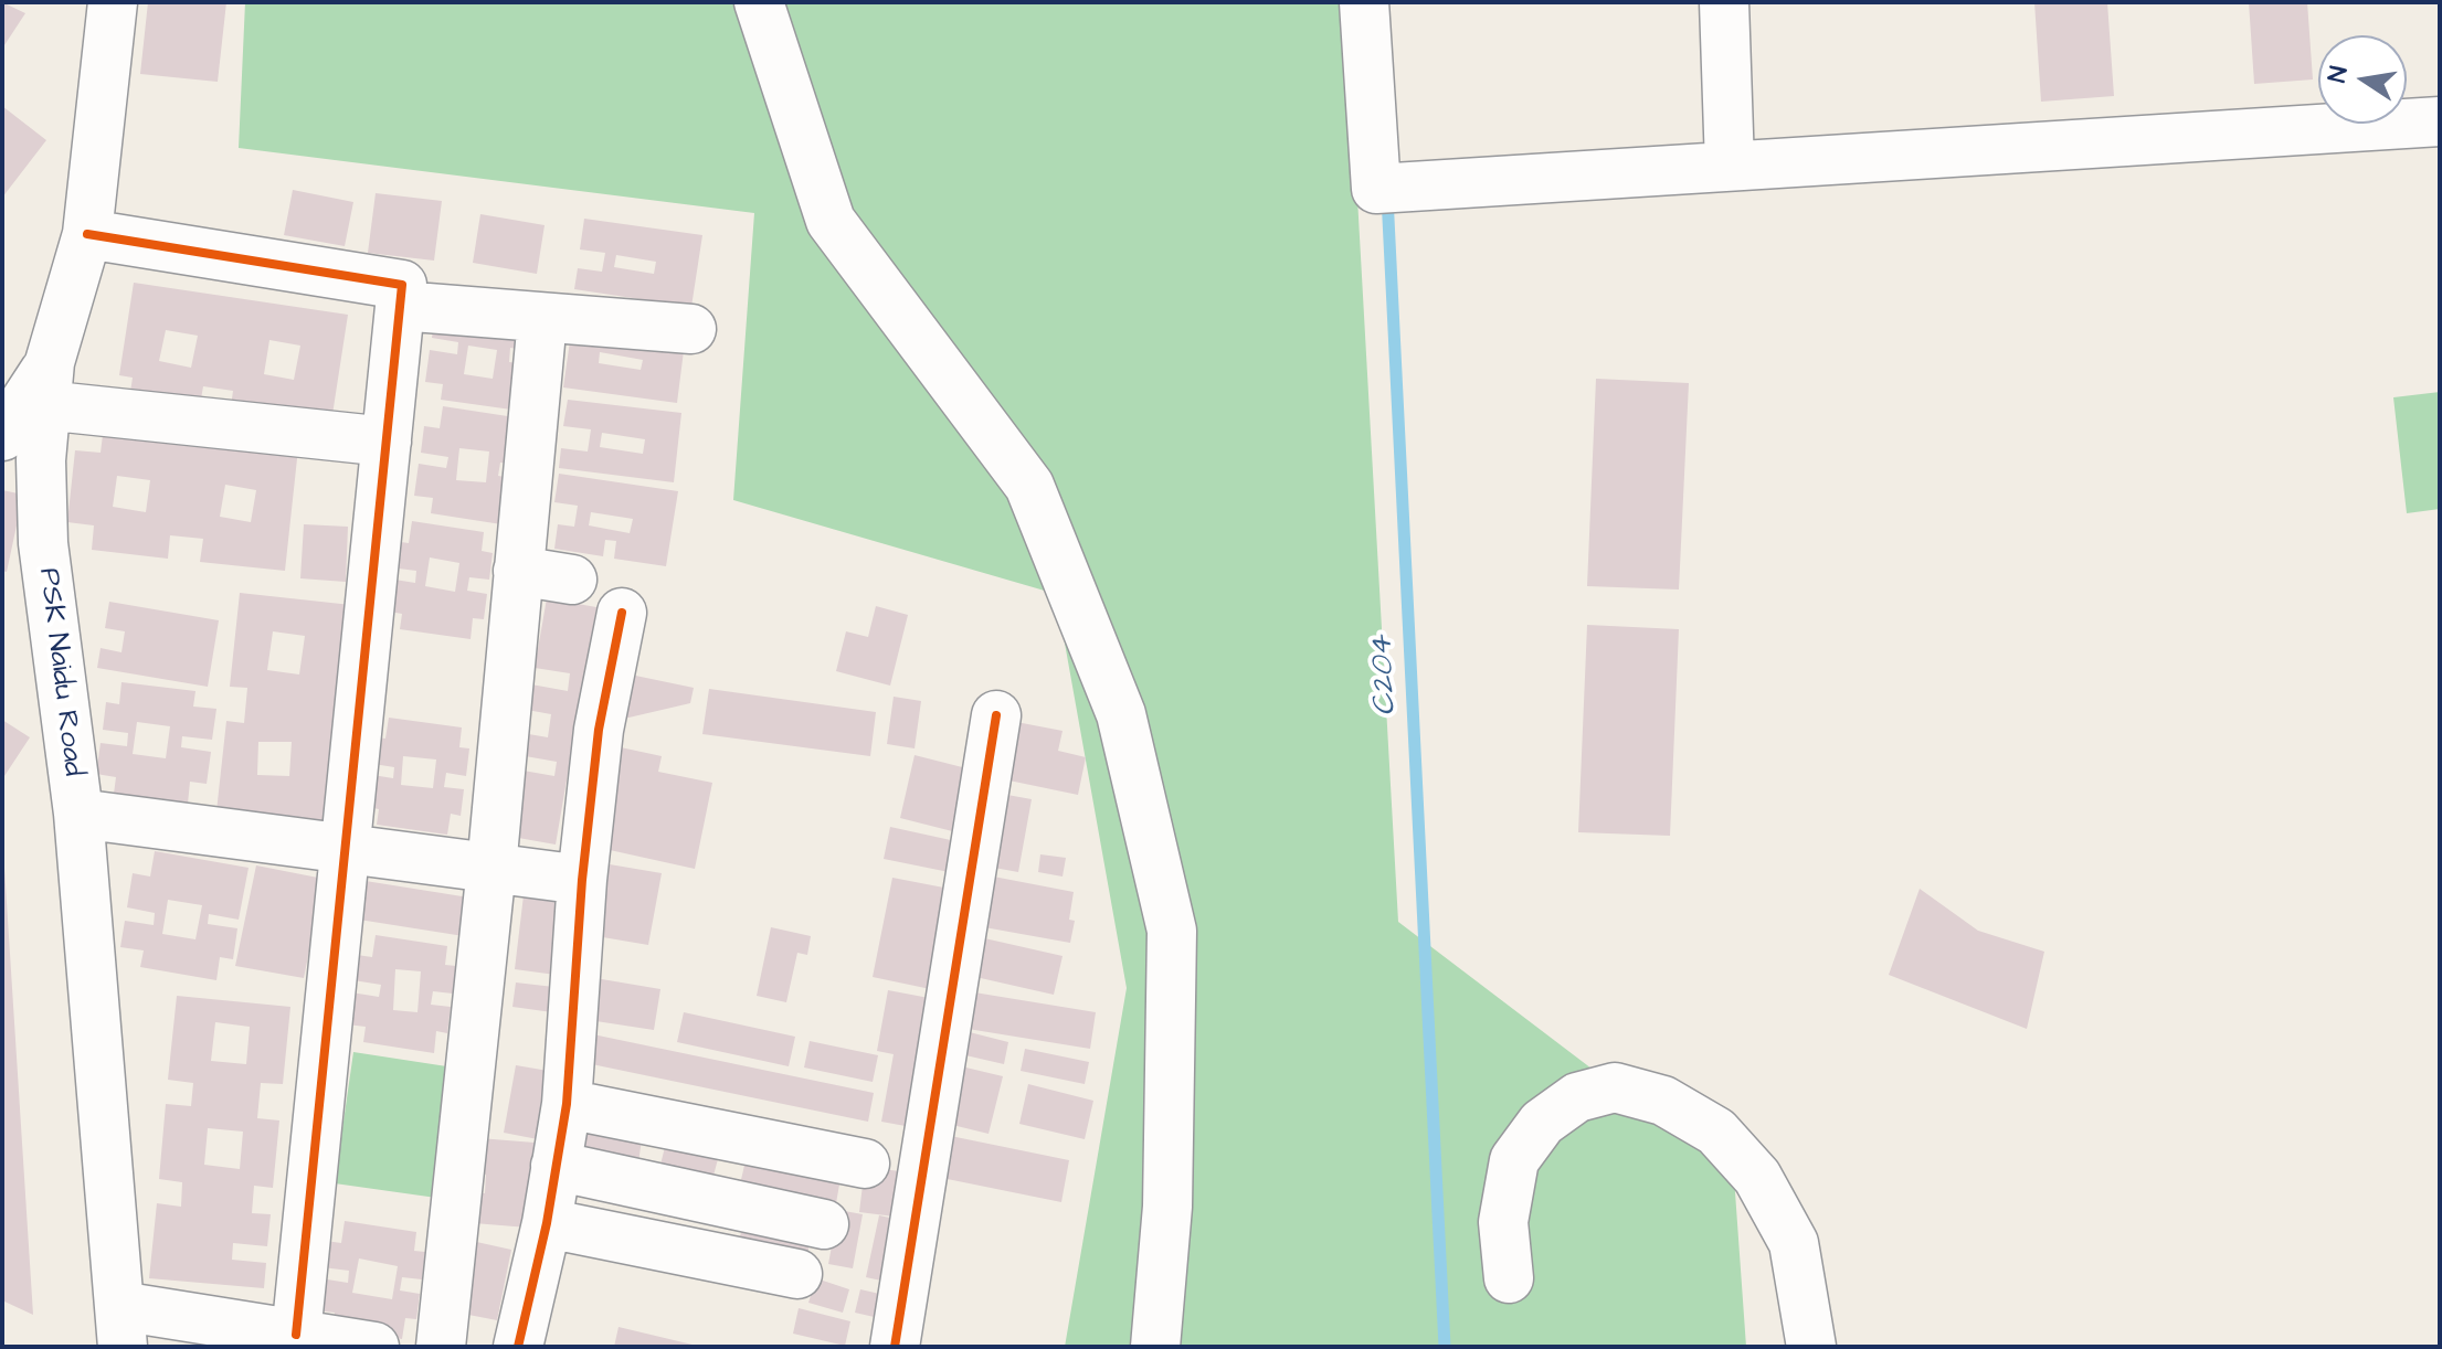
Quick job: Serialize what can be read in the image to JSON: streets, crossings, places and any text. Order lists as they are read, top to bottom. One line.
{"streets":{"street":["PSK Naidu Road"]},"water":["C204"],"north":"left"}
